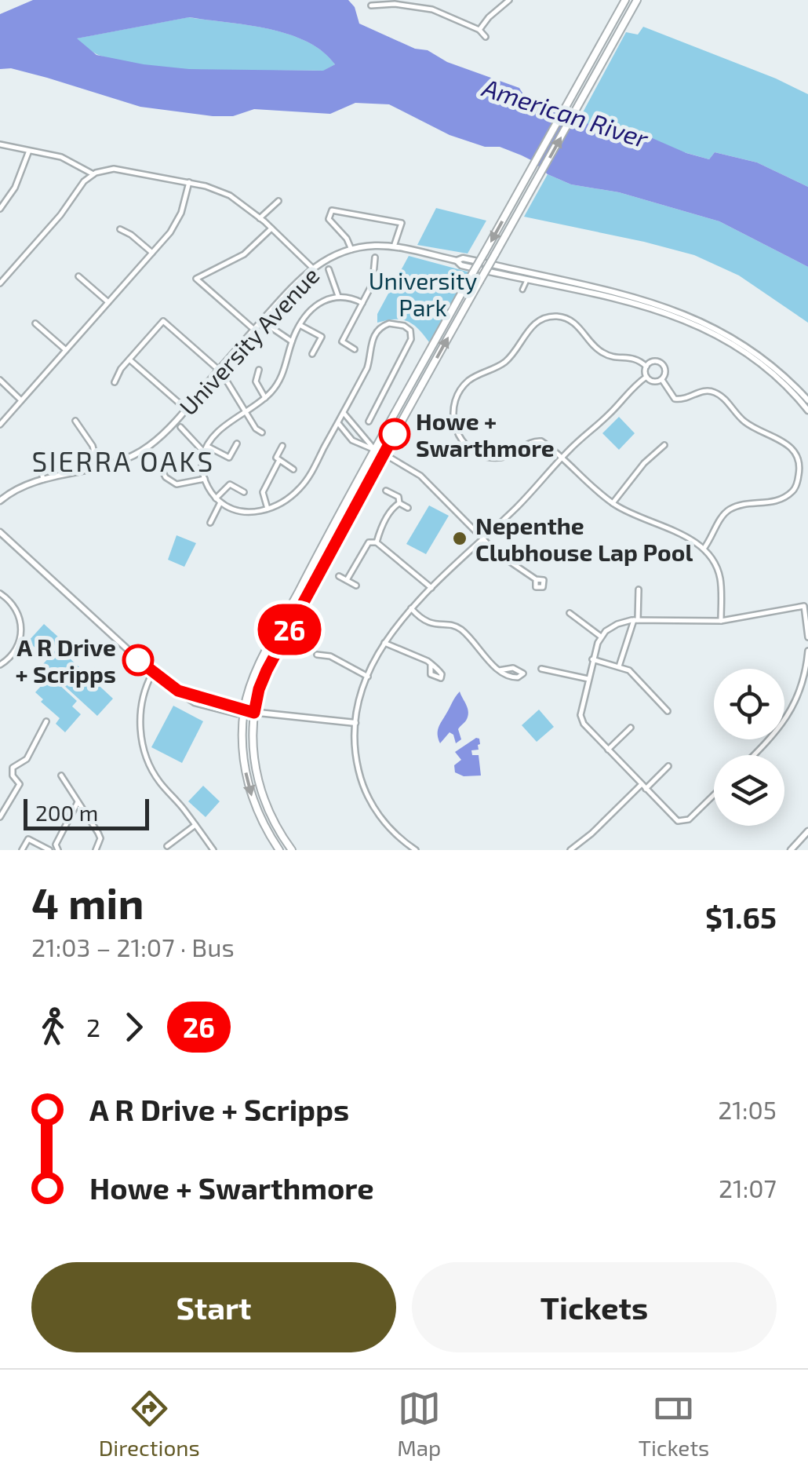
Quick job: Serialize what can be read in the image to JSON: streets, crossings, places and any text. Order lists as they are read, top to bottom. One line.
{"streets":{"street":["University Avenue"]},"districts":["SIERRA OAKS"],"water":["American River"],"parks":["University Park"],"places":["Howe + Swarthmore","Nepenthe Clubhouse Lap Pool","A R Drive + Scripps"],"lines":["bus line 26"],"scale_bar":"200 m","page":{"on_map":"26","scale":"200 m","heading":["4 min","21:03 – 21:07 · Bus","$1.65"],"legs":["2","26"],"list":[{"name":"A R Drive + Scripps","value":"21:05"},{"name":"Howe + Swarthmore","value":"21:07"}],"buttons":["Start","Tickets"],"tabs":["Directions","Map","Tickets"]}}
